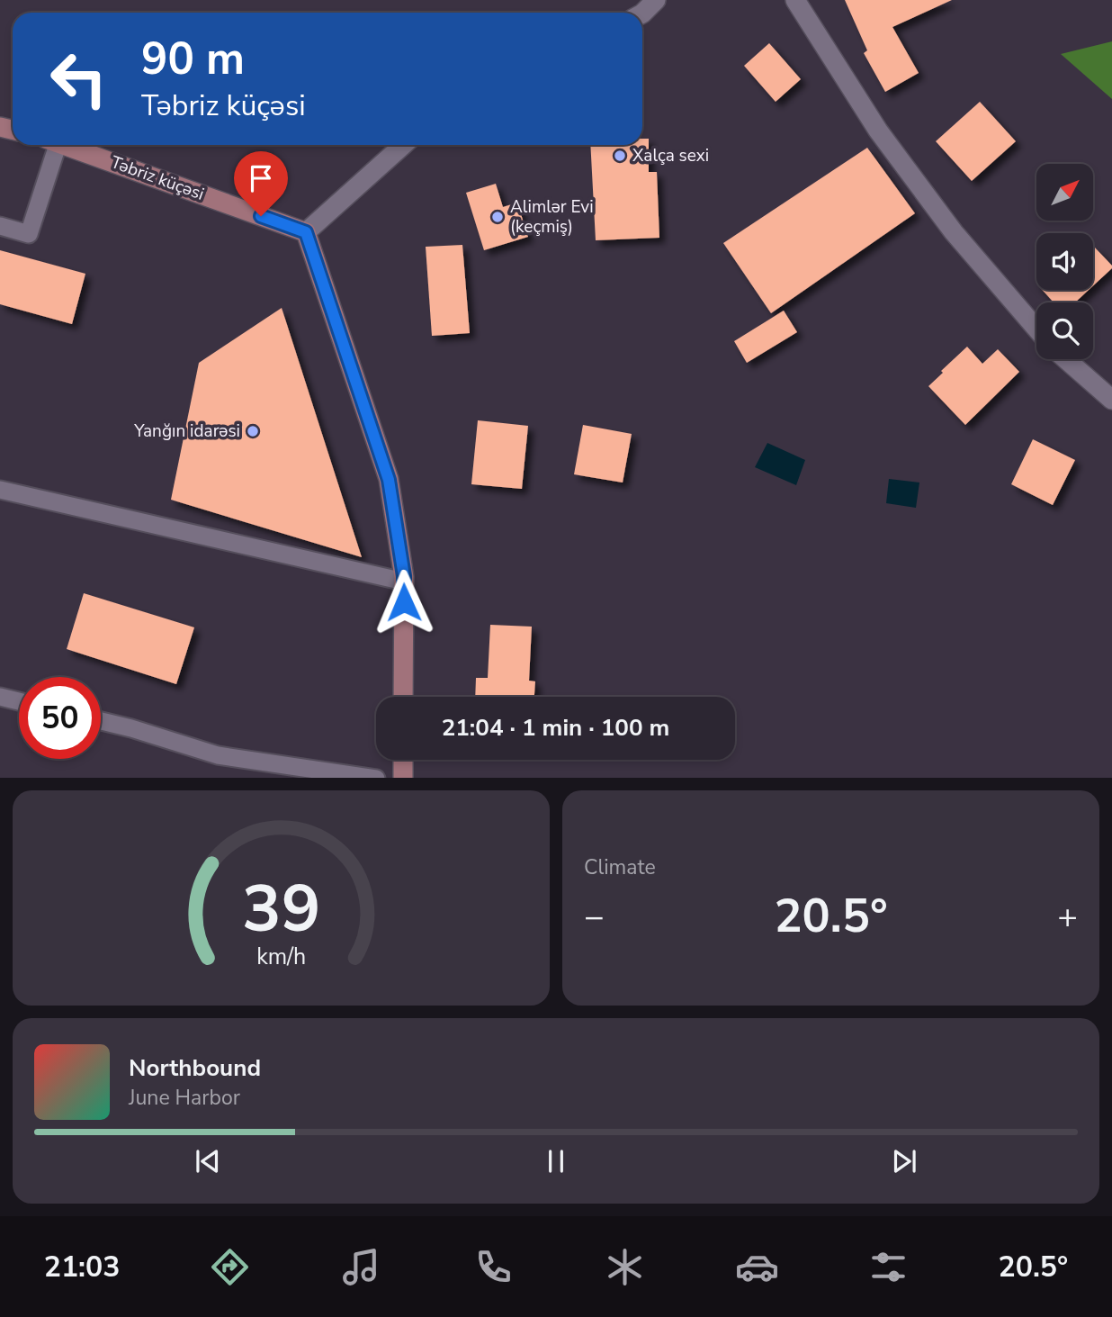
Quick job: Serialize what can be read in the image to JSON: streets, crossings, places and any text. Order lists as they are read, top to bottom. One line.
{"streets":{"main road":["Təbriz küçəsi"]},"places":["Xalça sexi","Alimlər Evi (keçmiş)","Yanğın idarəsi"],"north":"top right","page":{"turn":["90 m","Təbriz küçəsi"],"limit":"50","trip":"21:04 · 1 min · 100 m","tile":"Climate","heat":["−","20.5°","+"],"song":["Northbound","June Harbor"],"tabs":["21:03","20.5°"],"gauge":["39","km/h"]}}
